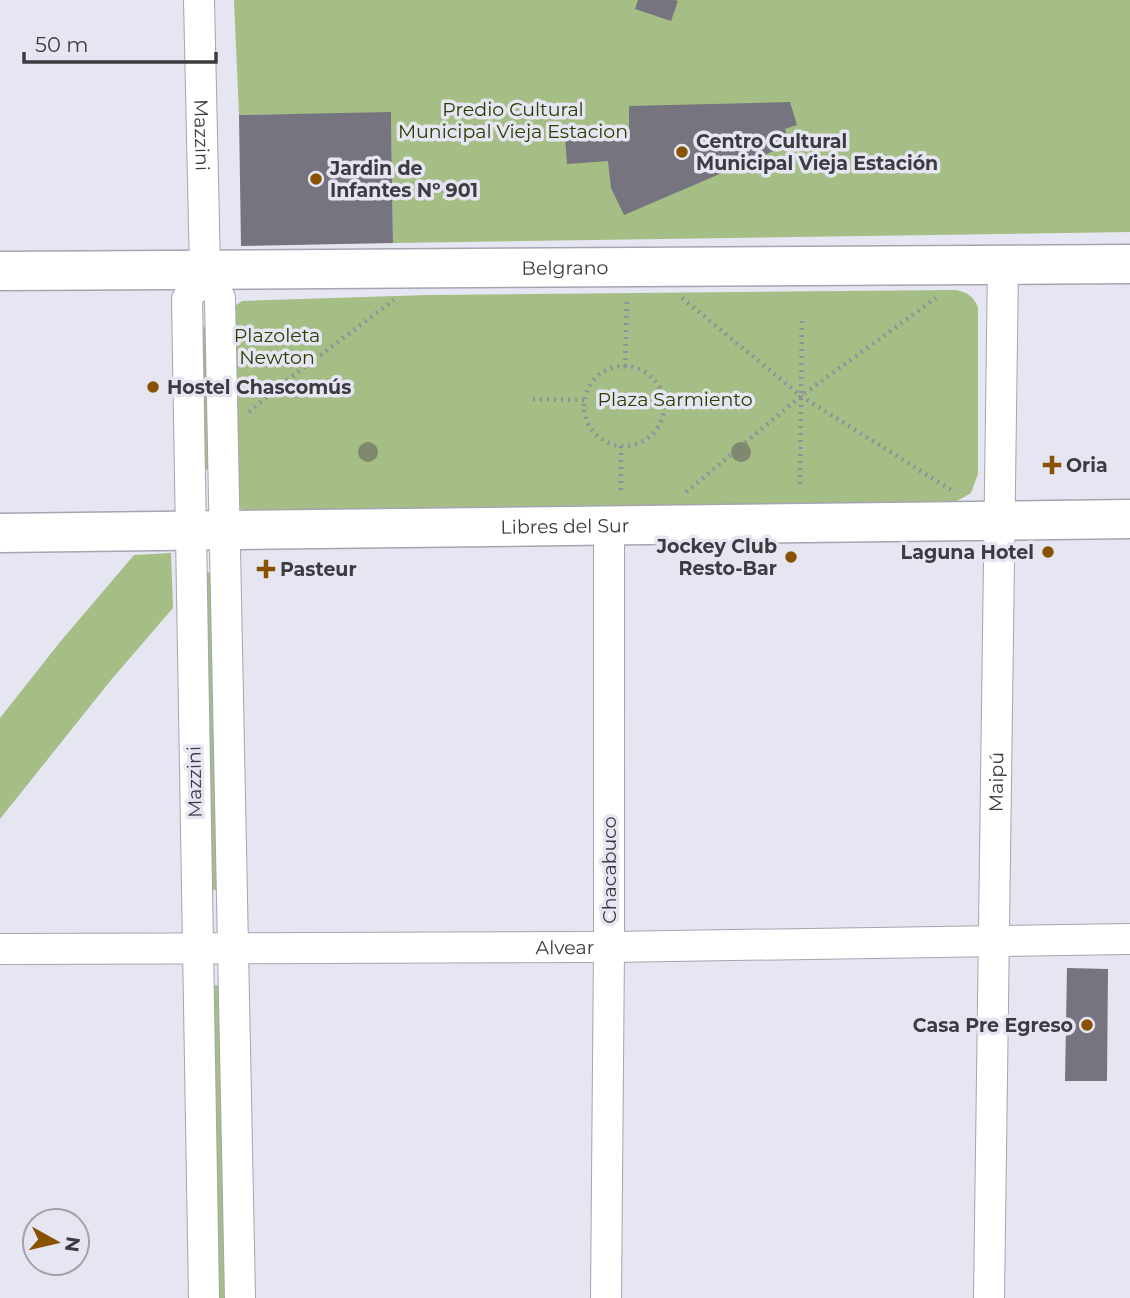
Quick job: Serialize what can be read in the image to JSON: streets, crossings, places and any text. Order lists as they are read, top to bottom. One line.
{"streets":{"main road":["Belgrano","Libres del Sur"],"street":["Mazzini","Maipú","Chacabuco","Alvear"]},"crossings":[["Mazzini","Belgrano"],["Mazzini","Libres del Sur"],["Mazzini","Alvear"],["Belgrano","Maipú"],["Libres del Sur","Maipú"],["Libres del Sur","Chacabuco"],["Maipú","Alvear"],["Chacabuco","Alvear"]],"parks":["Predio Cultural Municipal Vieja Estacion","Plazoleta Newton","Plaza Sarmiento"],"places":{"other":["Centro Cultural Municipal Vieja Estación","Jardin de Infantes Nº 901","Hostel Chascomús","Laguna Hotel","Jockey Club Resto-Bar","Casa Pre Egreso"],"health":["Oria","Pasteur"]},"scale_bar":"50 m","north":"right"}
